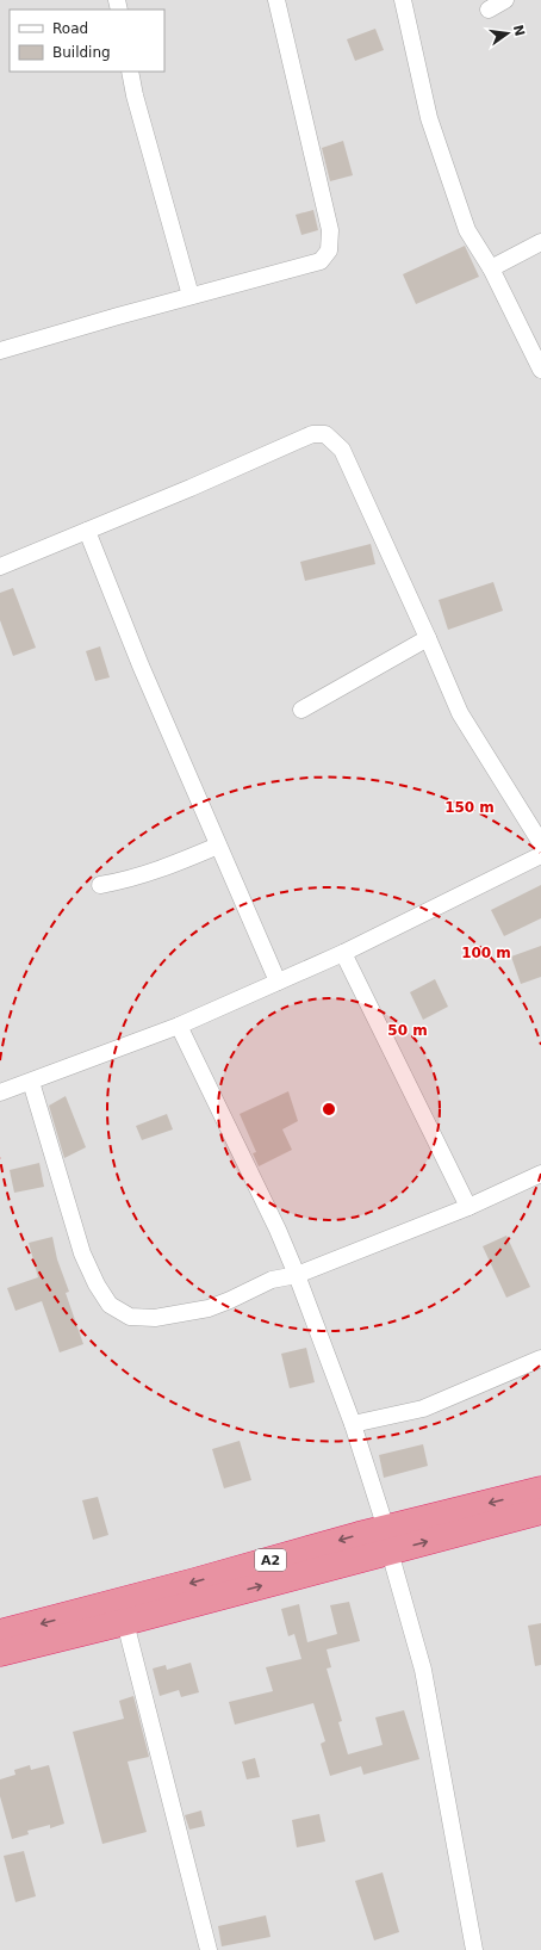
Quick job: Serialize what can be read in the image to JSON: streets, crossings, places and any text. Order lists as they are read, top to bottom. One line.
{"streets":{"highway":["A2"]},"legend":["Road","Building"],"north":"right","rings":["150 m","100 m","50 m"]}
